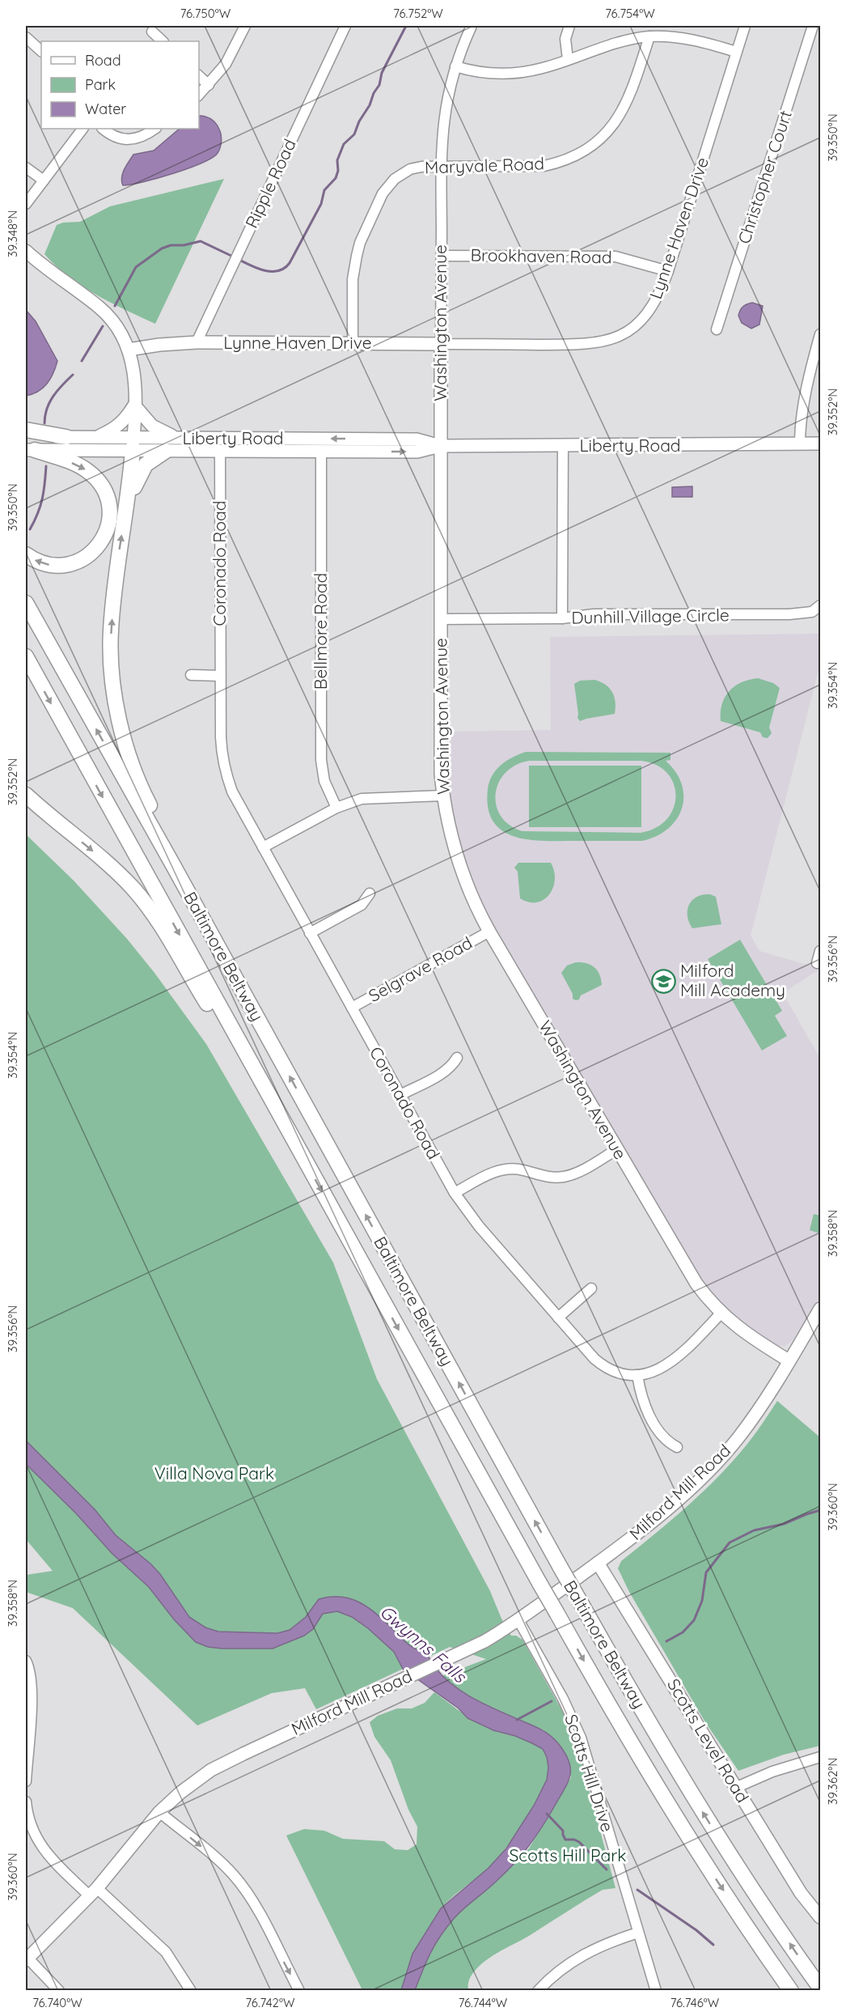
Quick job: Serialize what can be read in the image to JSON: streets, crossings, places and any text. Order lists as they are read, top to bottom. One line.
{"streets":{"highway":["Baltimore Beltway"],"main road":["Lynne Haven Drive","Washington Avenue","Liberty Road","Milford Mill Road","Scotts Level Road"],"street":["Maryvale Road","Christopher Court","Ripple Road","Brookhaven Road","Coronado Road","Dunhill Village Circle","Bellmore Road","Selgrave Road","Scotts Hill Drive"]},"crossings":[["Maryvale Road","Lynne Haven Drive"],["Maryvale Road","Washington Avenue"],["Ripple Road","Lynne Haven Drive"],["Lynne Haven Drive","Brookhaven Road"],["Lynne Haven Drive","Washington Avenue"],["Brookhaven Road","Washington Avenue"],["Washington Avenue","Liberty Road"],["Washington Avenue","Coronado Road"],["Washington Avenue","Selgrave Road"],["Washington Avenue","Milford Mill Road"],["Liberty Road","Coronado Road"],["Liberty Road","Dunhill Village Circle"],["Liberty Road","Bellmore Road"],["Coronado Road","Selgrave Road"],["Milford Mill Road","Scotts Level Road"],["Milford Mill Road","Scotts Hill Drive"]],"water":["Gwynns Falls"],"parks":["Villa Nova Park","Scotts Hill Park"],"places":{"school or university":["Milford Mill Academy"]},"legend":["Road","Park","Water"],"coordinates":["76.750°W","76.752°W","76.754°W","39.350°N","39.348°N","39.352°N","39.354°N","39.356°N","39.358°N","39.360°N","39.362°N","76.740°W","76.742°W","76.744°W","76.746°W"]}
